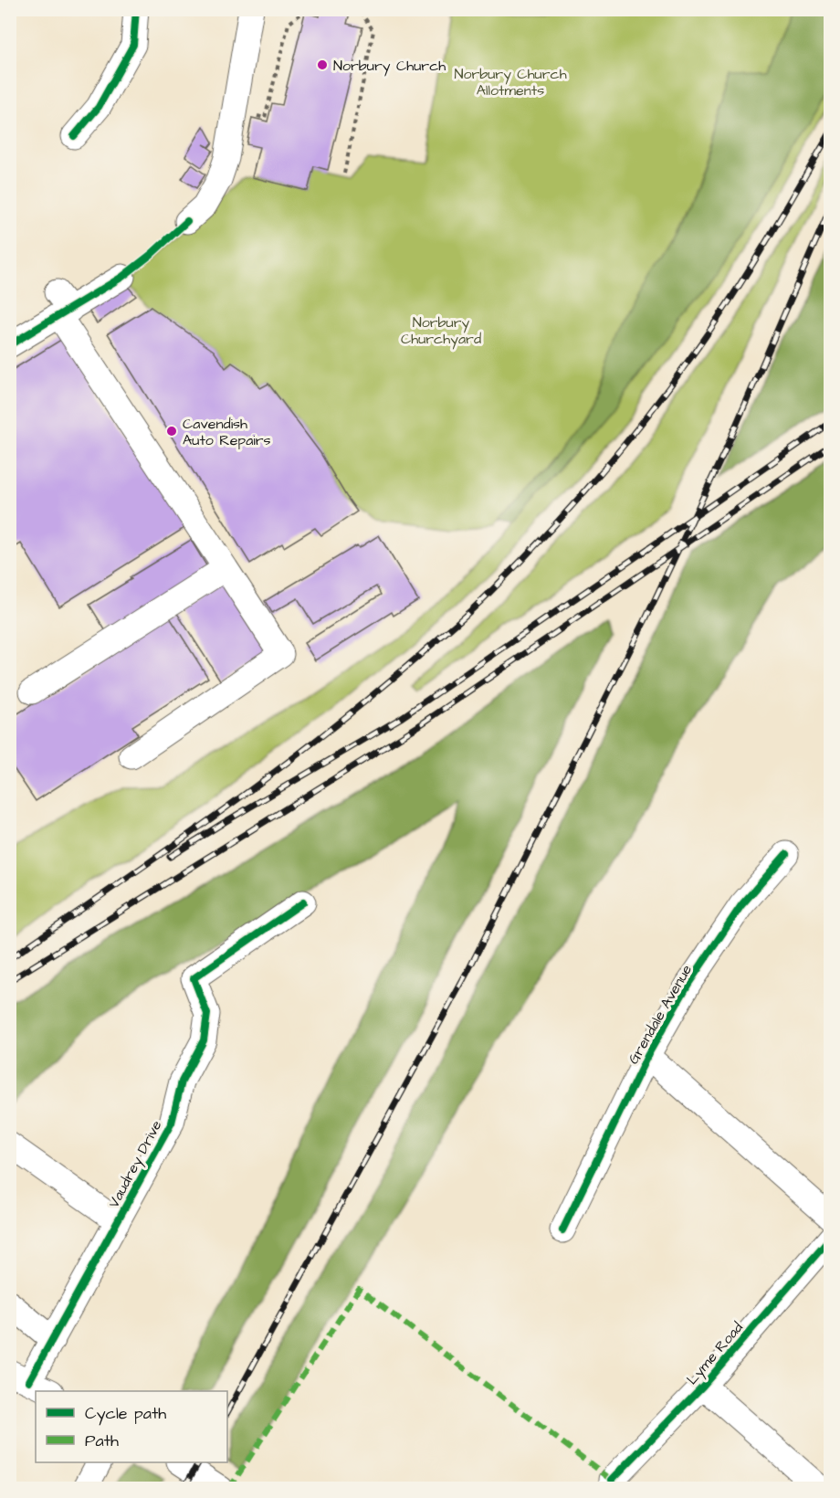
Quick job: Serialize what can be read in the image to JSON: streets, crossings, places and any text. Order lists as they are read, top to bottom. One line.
{"streets":{"street":["Grendale Avenue","Vaudrey Drive","Lyme Road"]},"parks":["Norbury Church Allotments","Norbury Churchyard"],"places":["Norbury Church","Cavendish Auto Repairs"],"legend":["Cycle path","Path"]}
